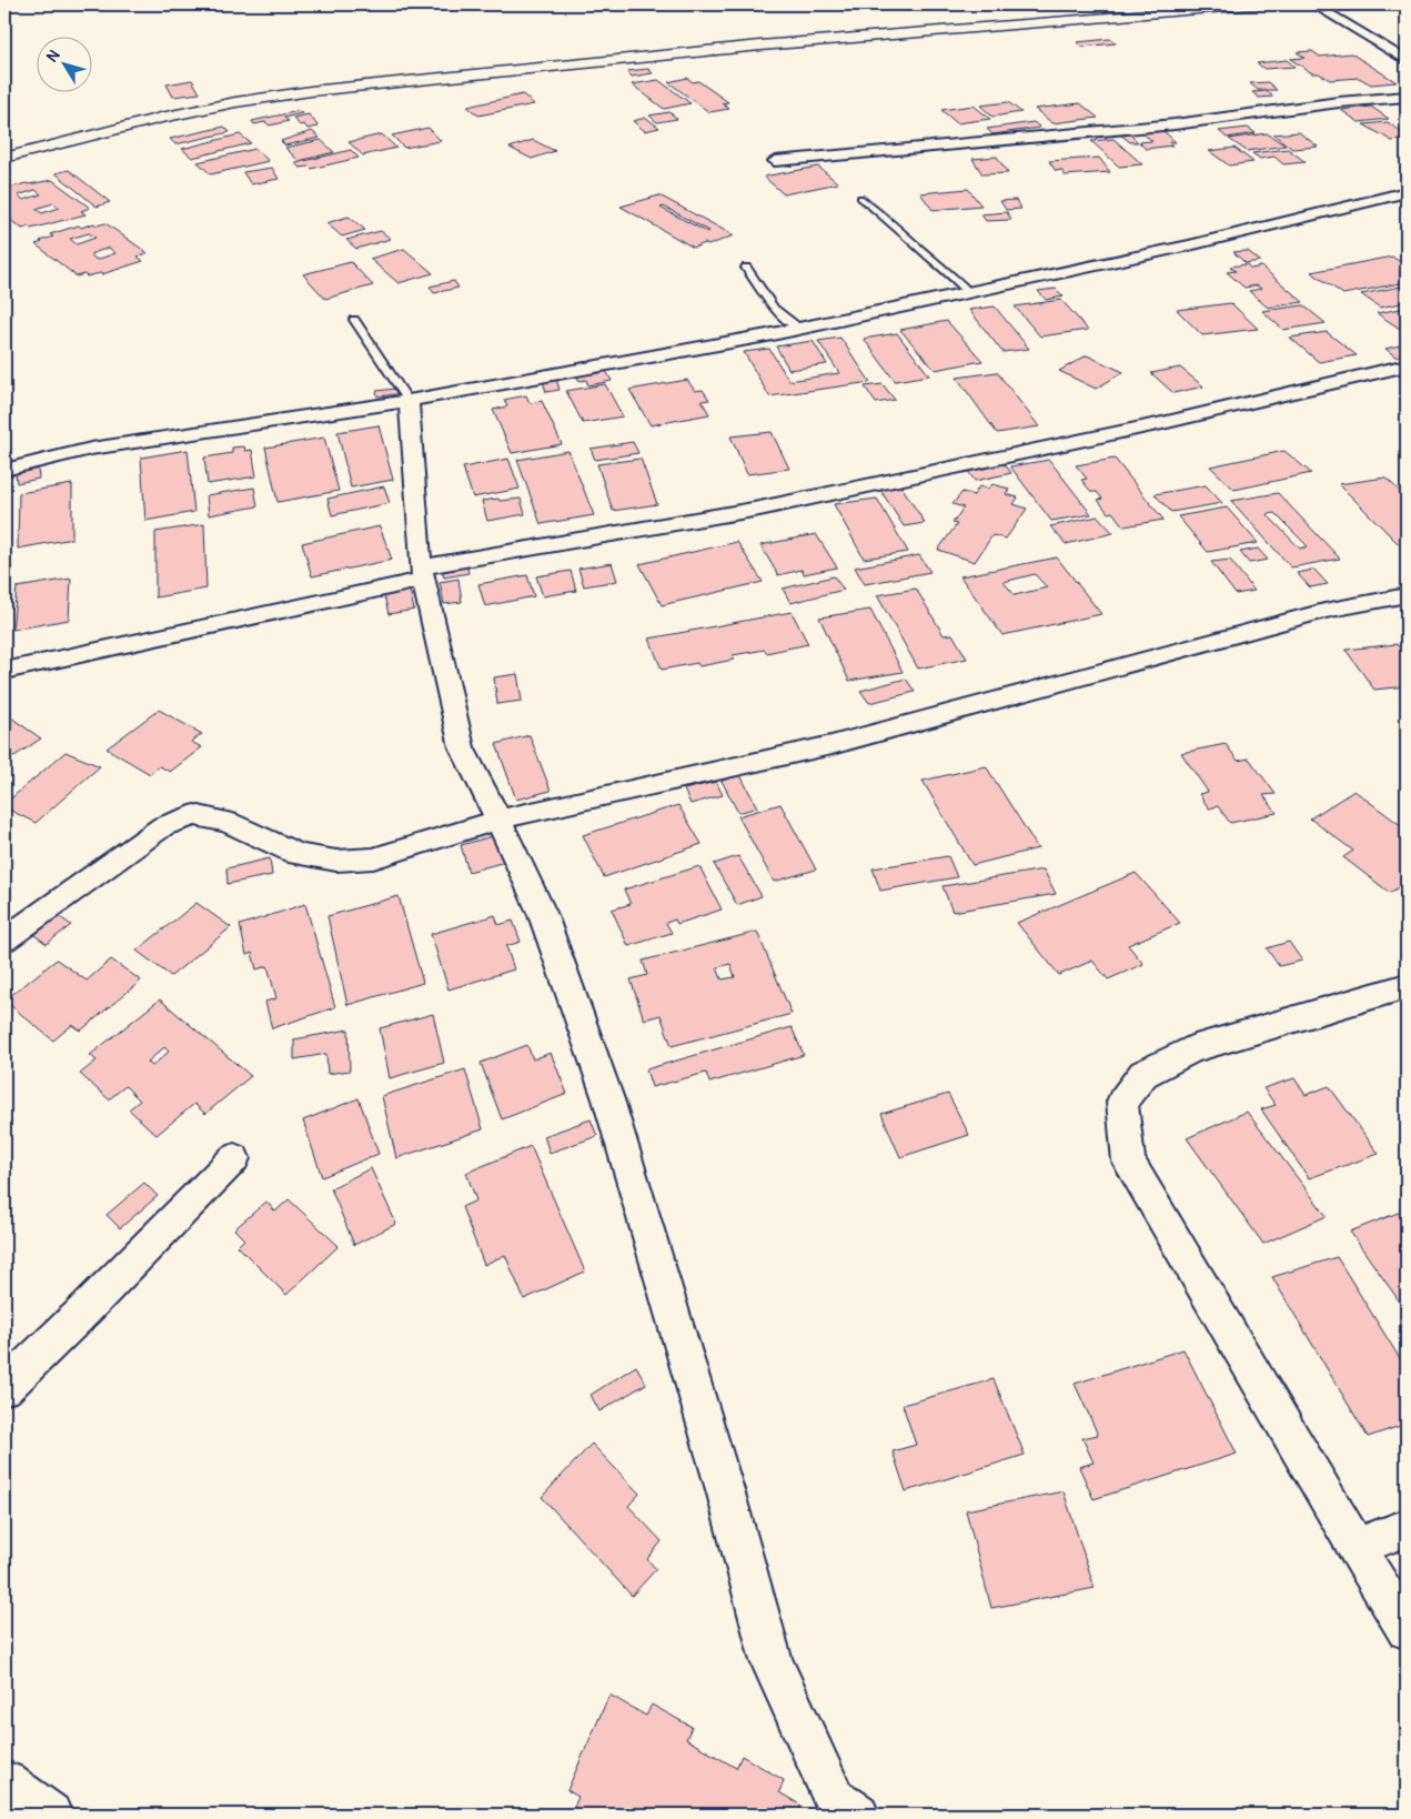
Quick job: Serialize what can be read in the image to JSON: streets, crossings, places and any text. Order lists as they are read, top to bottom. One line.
{"north":"top left"}
